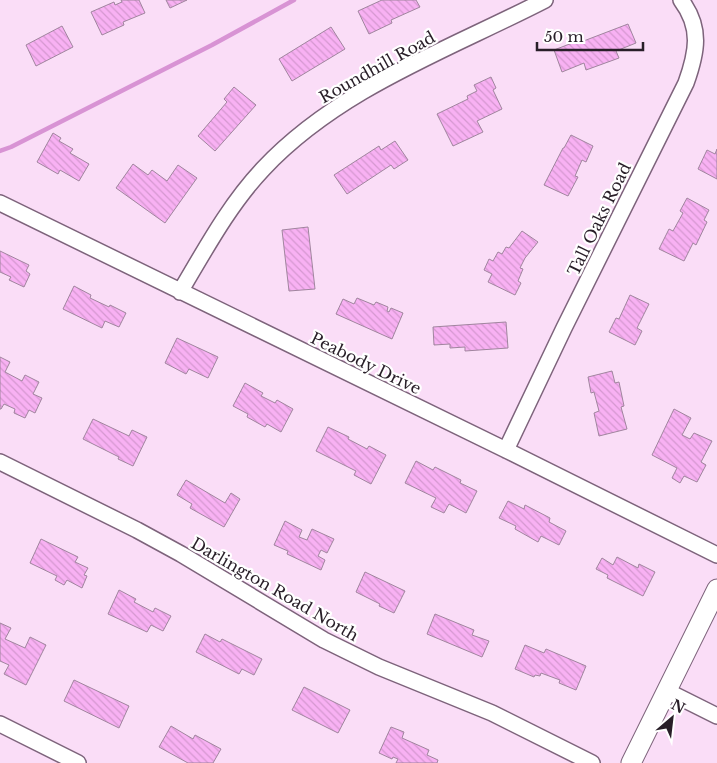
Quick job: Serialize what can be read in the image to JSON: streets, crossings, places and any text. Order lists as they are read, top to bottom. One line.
{"streets":{"street":["Roundhill Road","Tall Oaks Road","Peabody Drive","Darlington Road North"]},"crossings":[["Roundhill Road","Peabody Drive"],["Tall Oaks Road","Peabody Drive"]],"scale_bar":"50 m","north":"top right"}
